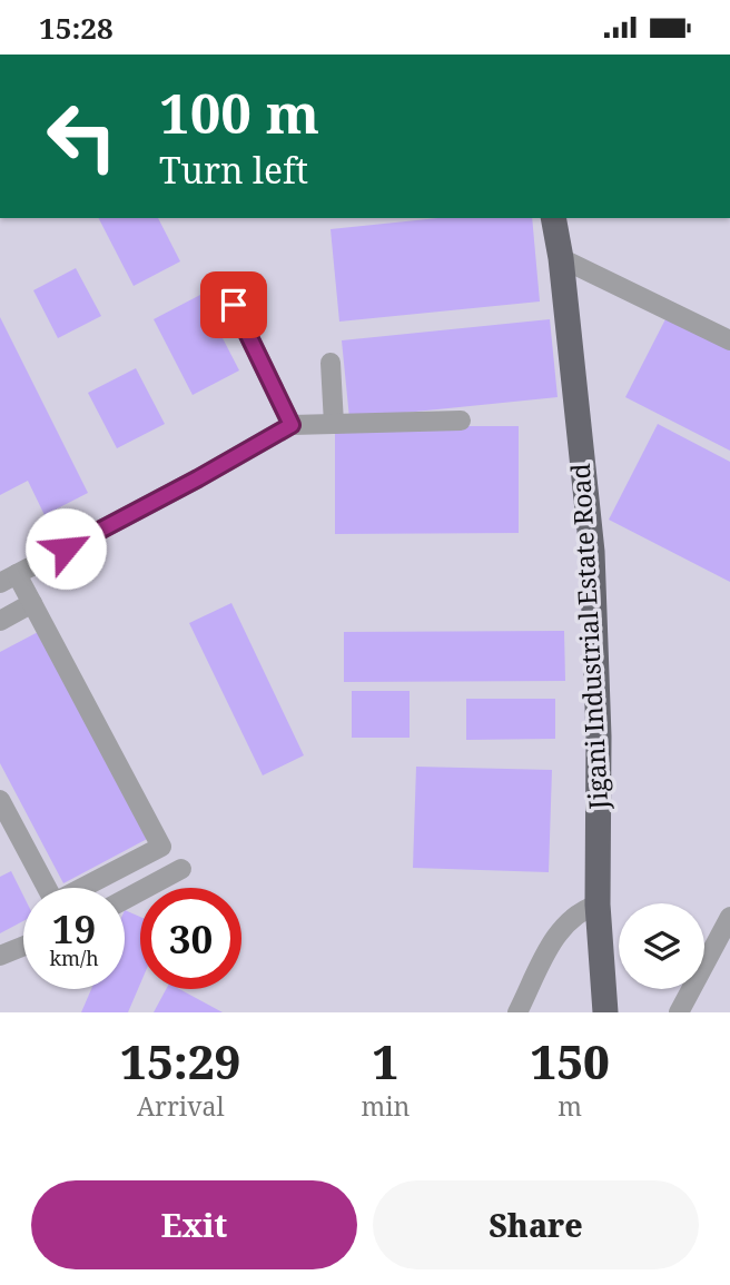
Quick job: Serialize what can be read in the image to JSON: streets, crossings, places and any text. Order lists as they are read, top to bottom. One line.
{"streets":{"main road":["Jigani Industrial Estate Road"]},"page":{"status":"15:28","turn":["100 m","Turn left"],"speed":"19 km/h","limit":"30","eta":["15:29","Arrival","1","min","150","m"],"buttons":["Exit","Share"]}}
